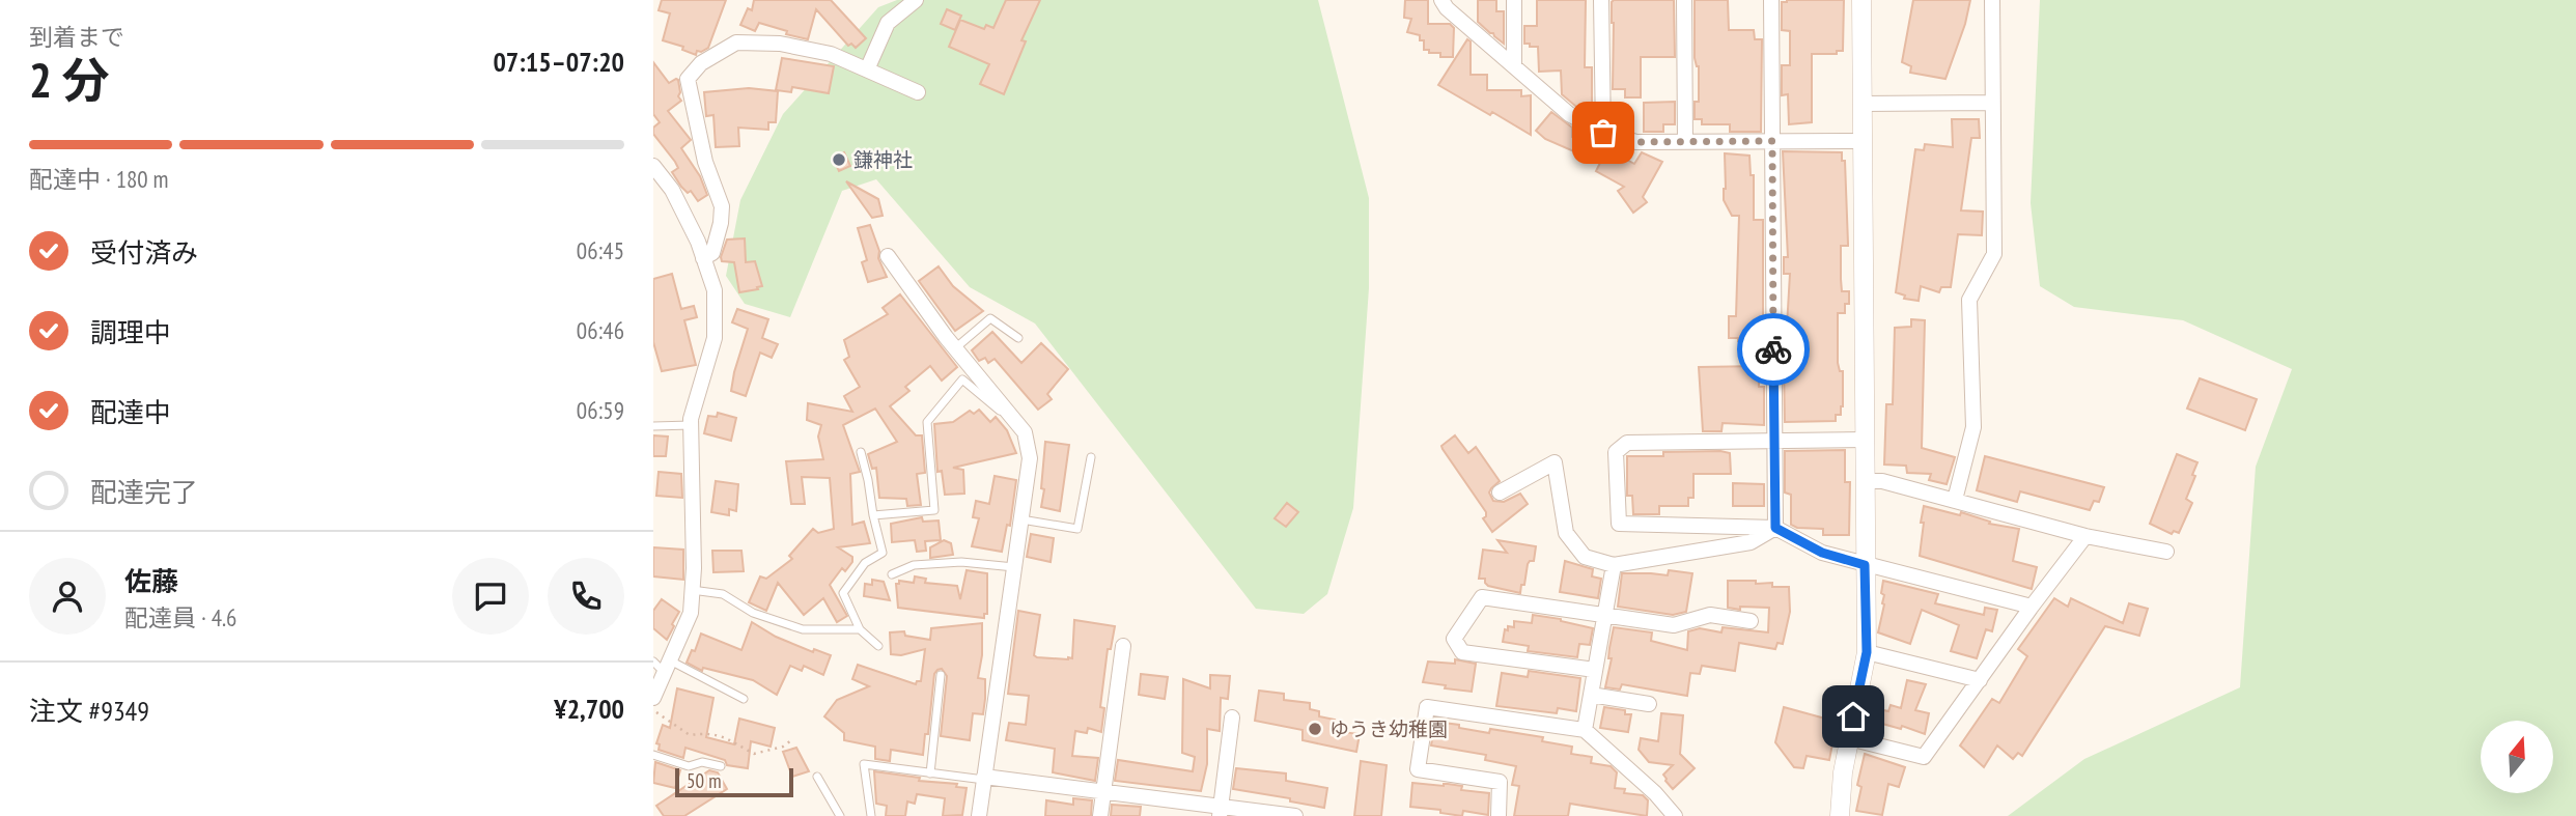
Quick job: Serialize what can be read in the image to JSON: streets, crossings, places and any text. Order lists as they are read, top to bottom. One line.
{"places":["鎌神社","ゆうき幼稚園"],"scale_bar":"50 m","north":"top","page":{"heading":["2 分","到着まで","07:15–07:20"],"panel":["佐藤","配達員 · 4.6","注文 #9349","¥2,700"],"bar":"配達中 · 180 m","list":[["受付済み","06:45"],["調理中","06:46"],["配達中","06:59"],"配達完了"],"scale":"50 m"}}
